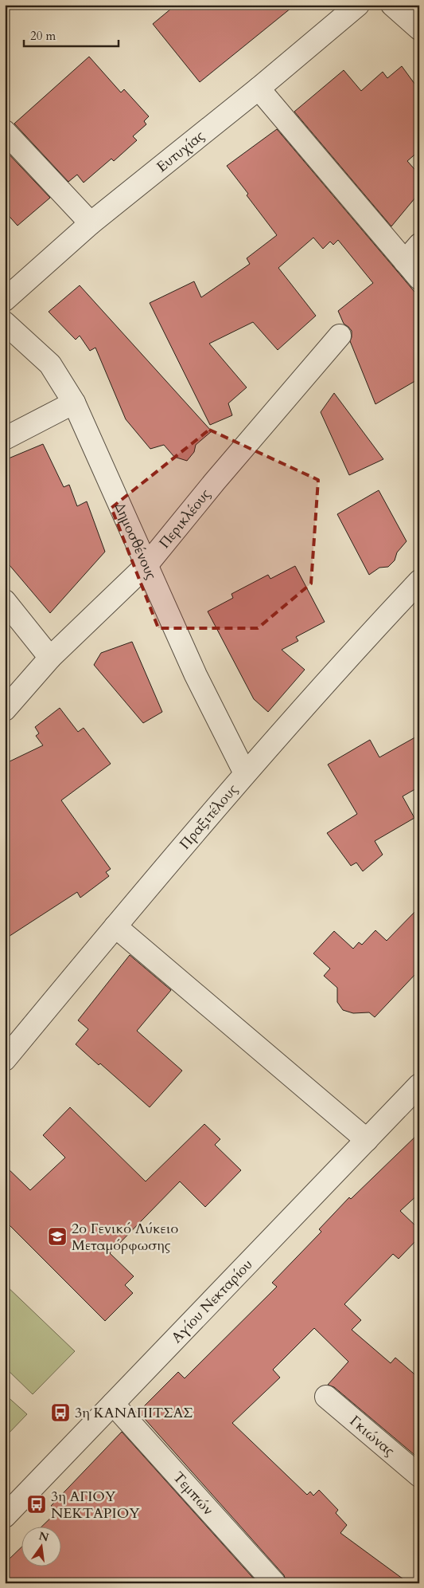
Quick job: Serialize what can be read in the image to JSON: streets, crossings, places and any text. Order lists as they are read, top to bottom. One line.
{"streets":{"street":["Ευτυχίας","Περικλέους","Δημοσθένους","Πραξιτέλους","Αγίου Νεκταρίου","Γκιώνας","Τεμπών"]},"crossings":[["Περικλέους","Δημοσθένους"],["Δημοσθένους","Πραξιτέλους"],["Αγίου Νεκταρίου","Τεμπών"]],"places":{"school or university":["2ο Γενικό Λύκειο Μεταμόρφωσης"],"bus stop":["3η ΚΑΝΑΠΙΤΣΑΣ","3η ΑΓΙΟΥ ΝΕΚΤΑΡΙΟΥ"]},"scale_bar":"20 m","north":"top"}
